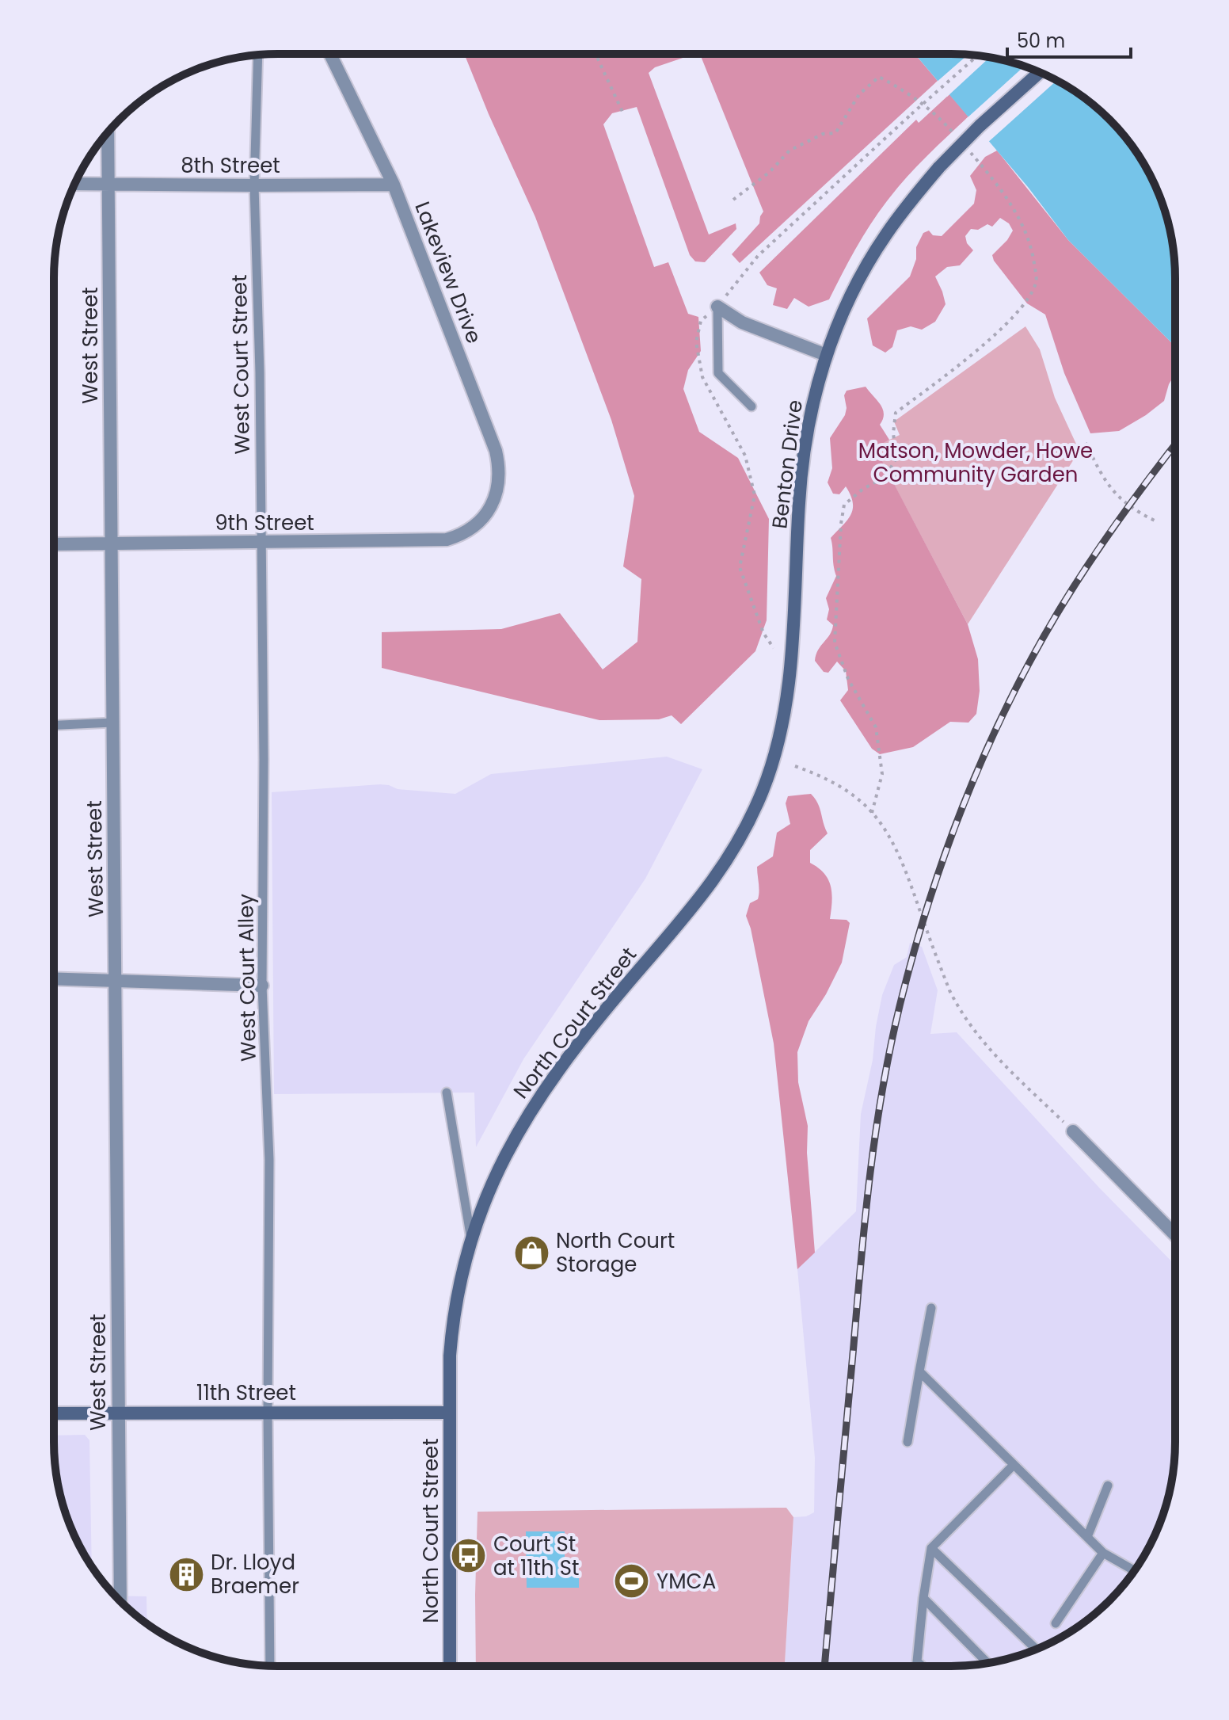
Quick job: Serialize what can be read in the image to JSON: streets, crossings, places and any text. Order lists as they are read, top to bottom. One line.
{"streets":{"street":["8th Street","Lakeview Drive","West Street","Benton Drive","9th Street","North Court Street","11th Street"],"lane":["West Court Street","West Court Alley"]},"crossings":[["8th Street","Lakeview Drive"],["8th Street","West Street"],["8th Street","West Court Street"],["Lakeview Drive","9th Street"],["West Street","9th Street"],["West Street","11th Street"],["West Court Street","9th Street"],["West Court Street","West Court Alley"],["Benton Drive","North Court Street"],["9th Street","West Court Alley"],["West Court Alley","11th Street"],["North Court Street","11th Street"]],"parks":["Matson, Mowder, Howe Community Garden"],"places":{"shop":["North Court Storage"],"bus stop":["Court St at 11th St"],"building":["Dr. Lloyd Braemer"],"sports":["YMCA"]},"scale_bar":"50 m"}
